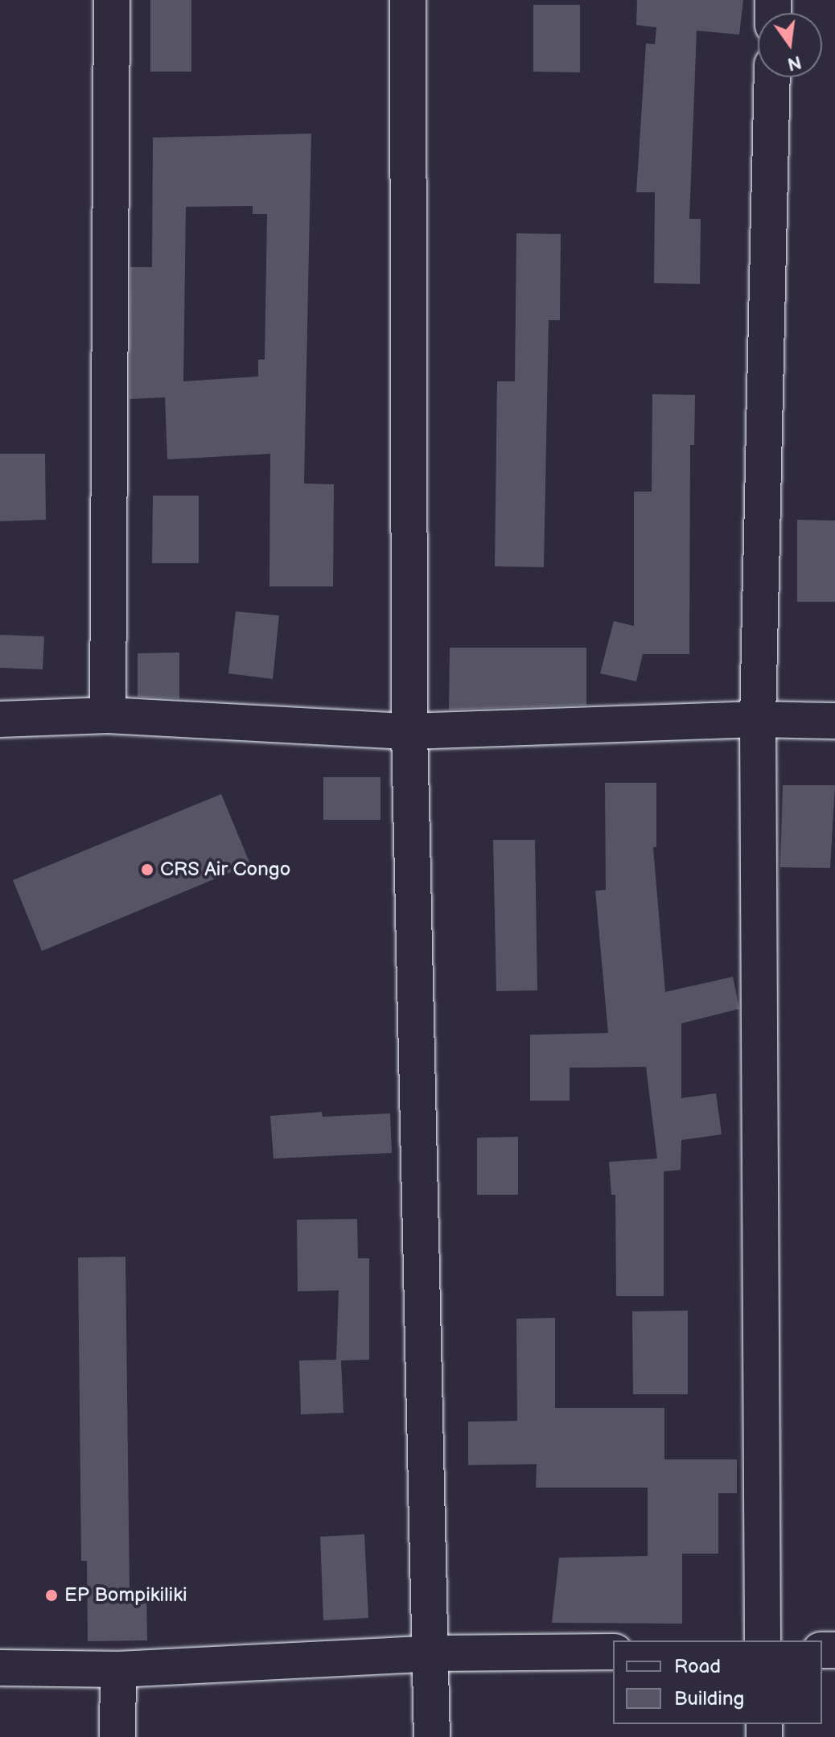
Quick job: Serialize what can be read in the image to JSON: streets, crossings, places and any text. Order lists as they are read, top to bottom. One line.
{"places":["CRS Air Congo","EP Bompikiliki"],"legend":["Road","Building"],"north":"bottom"}
